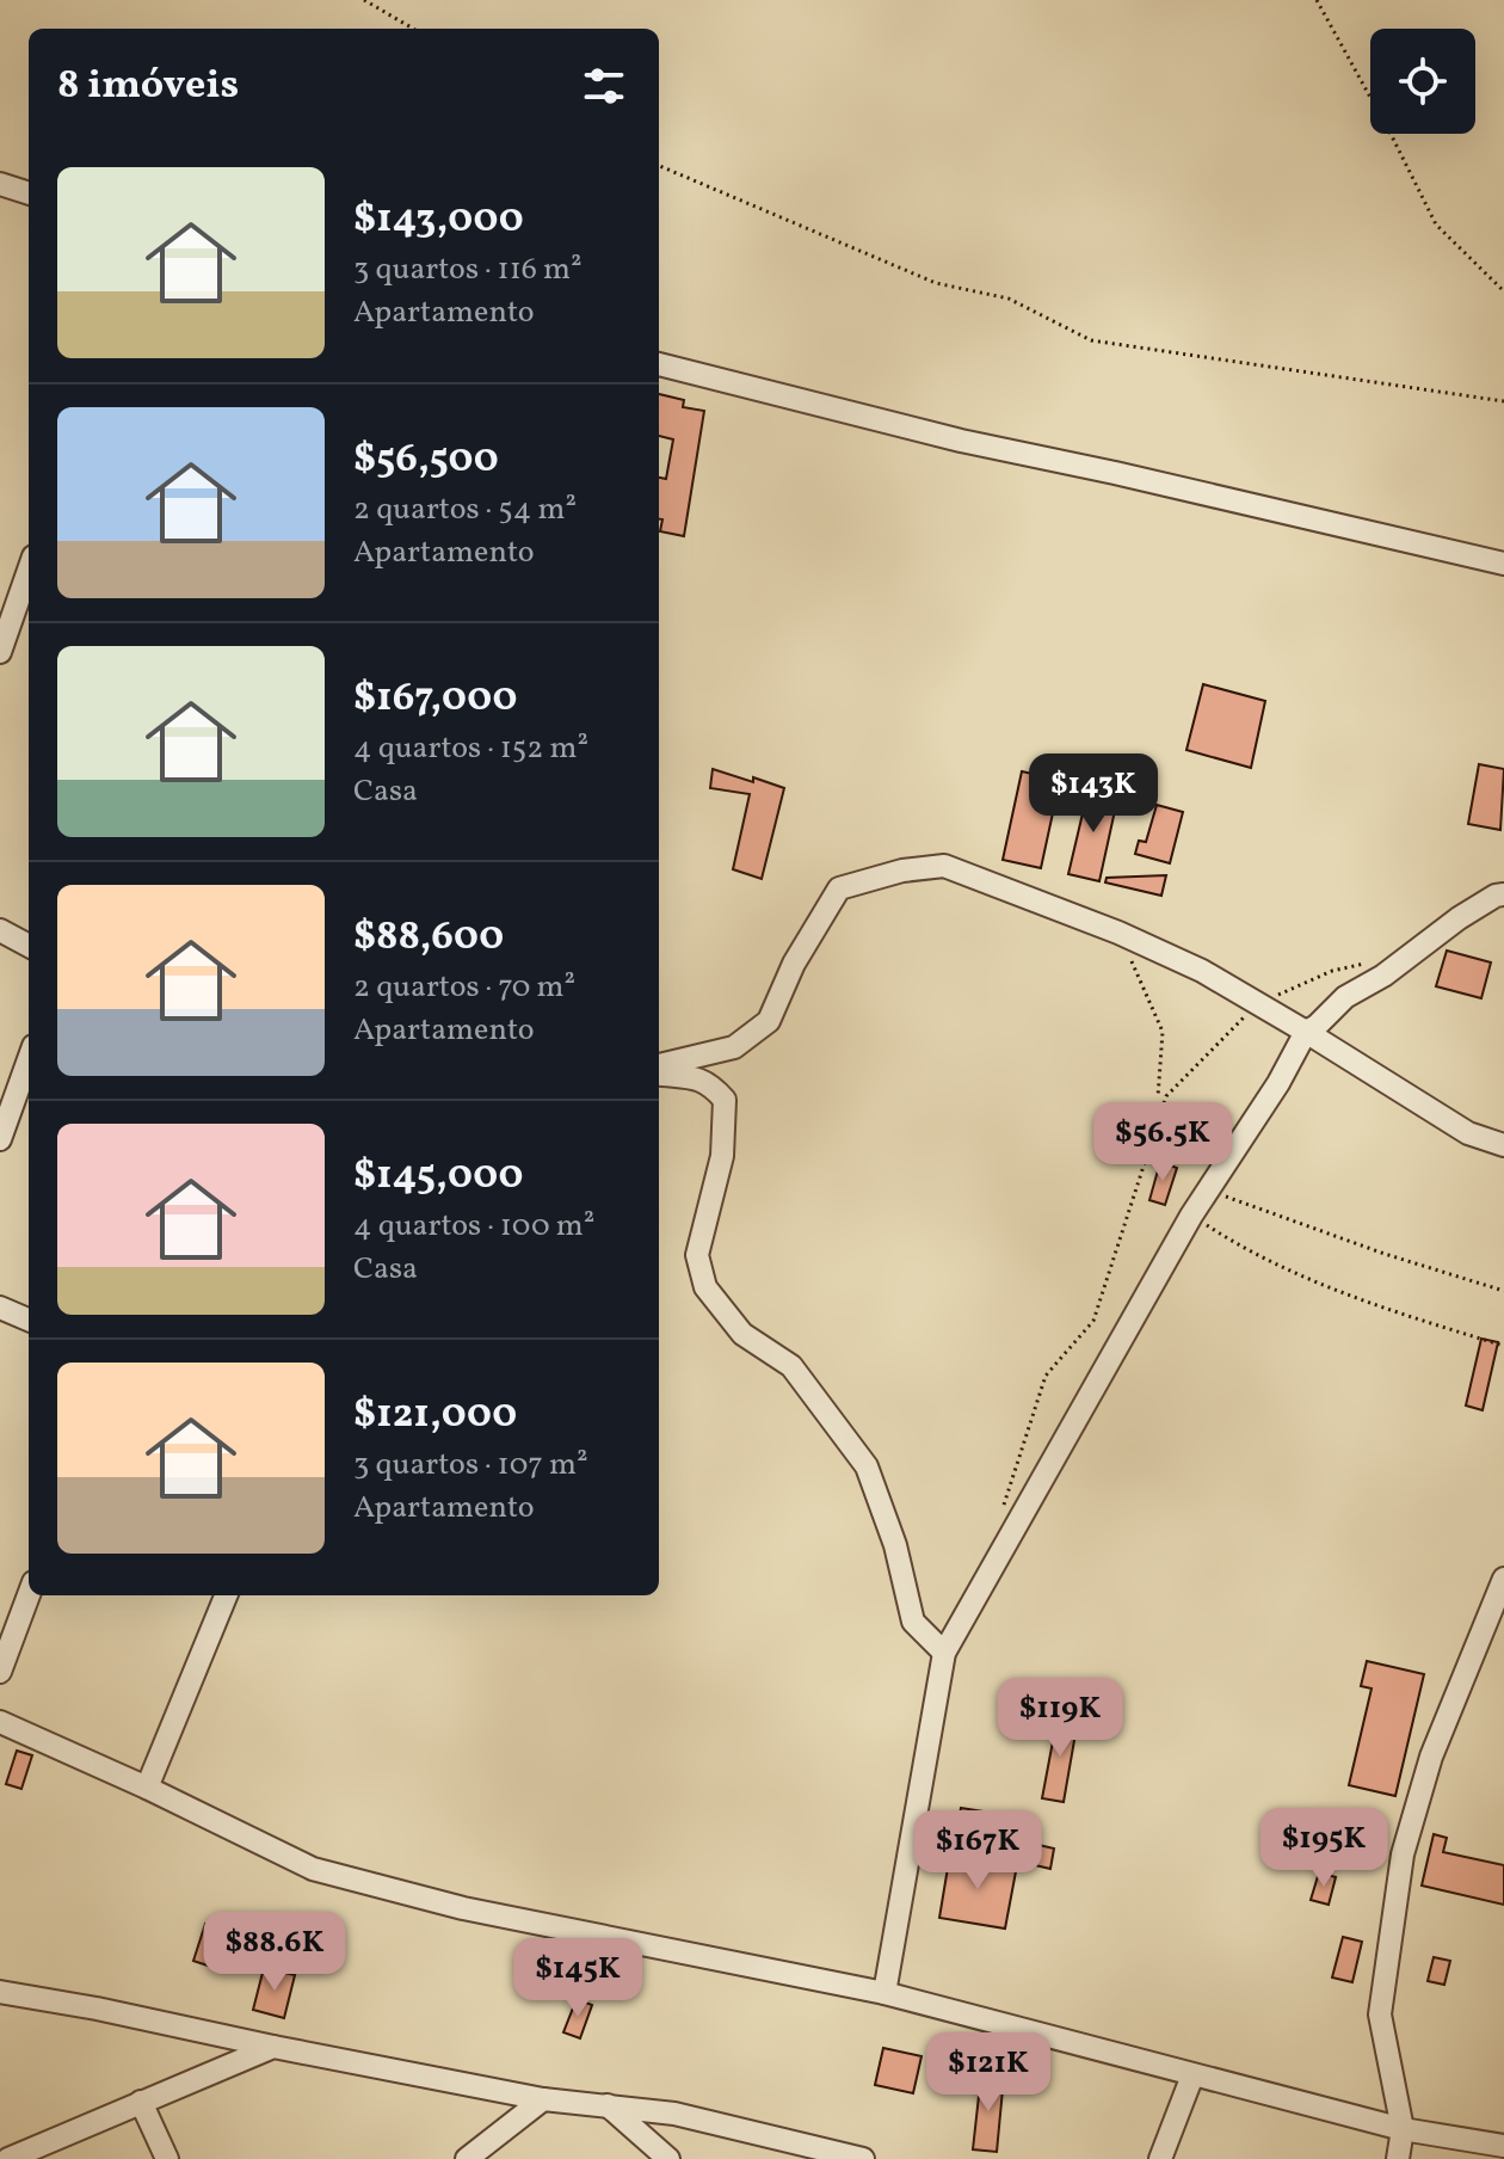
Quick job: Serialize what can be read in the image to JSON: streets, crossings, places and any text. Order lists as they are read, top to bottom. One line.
{"page":{"heading":"8 imóveis","list":[{"name":"$143,000","note":"3 quartos · 116 m² · Apartamento"},{"name":"$56,500","note":"2 quartos · 54 m² · Apartamento"},{"name":"$167,000","note":"4 quartos · 152 m² · Casa"},{"name":"$88,600","note":"2 quartos · 70 m² · Apartamento"},{"name":"$145,000","note":"4 quartos · 100 m² · Casa"},{"name":"$121,000","note":"3 quartos · 107 m² · Apartamento"}],"price":["$143K","$56.5K","$119K","$195K","$167K","$88.6K","$145K","$121K"]}}
